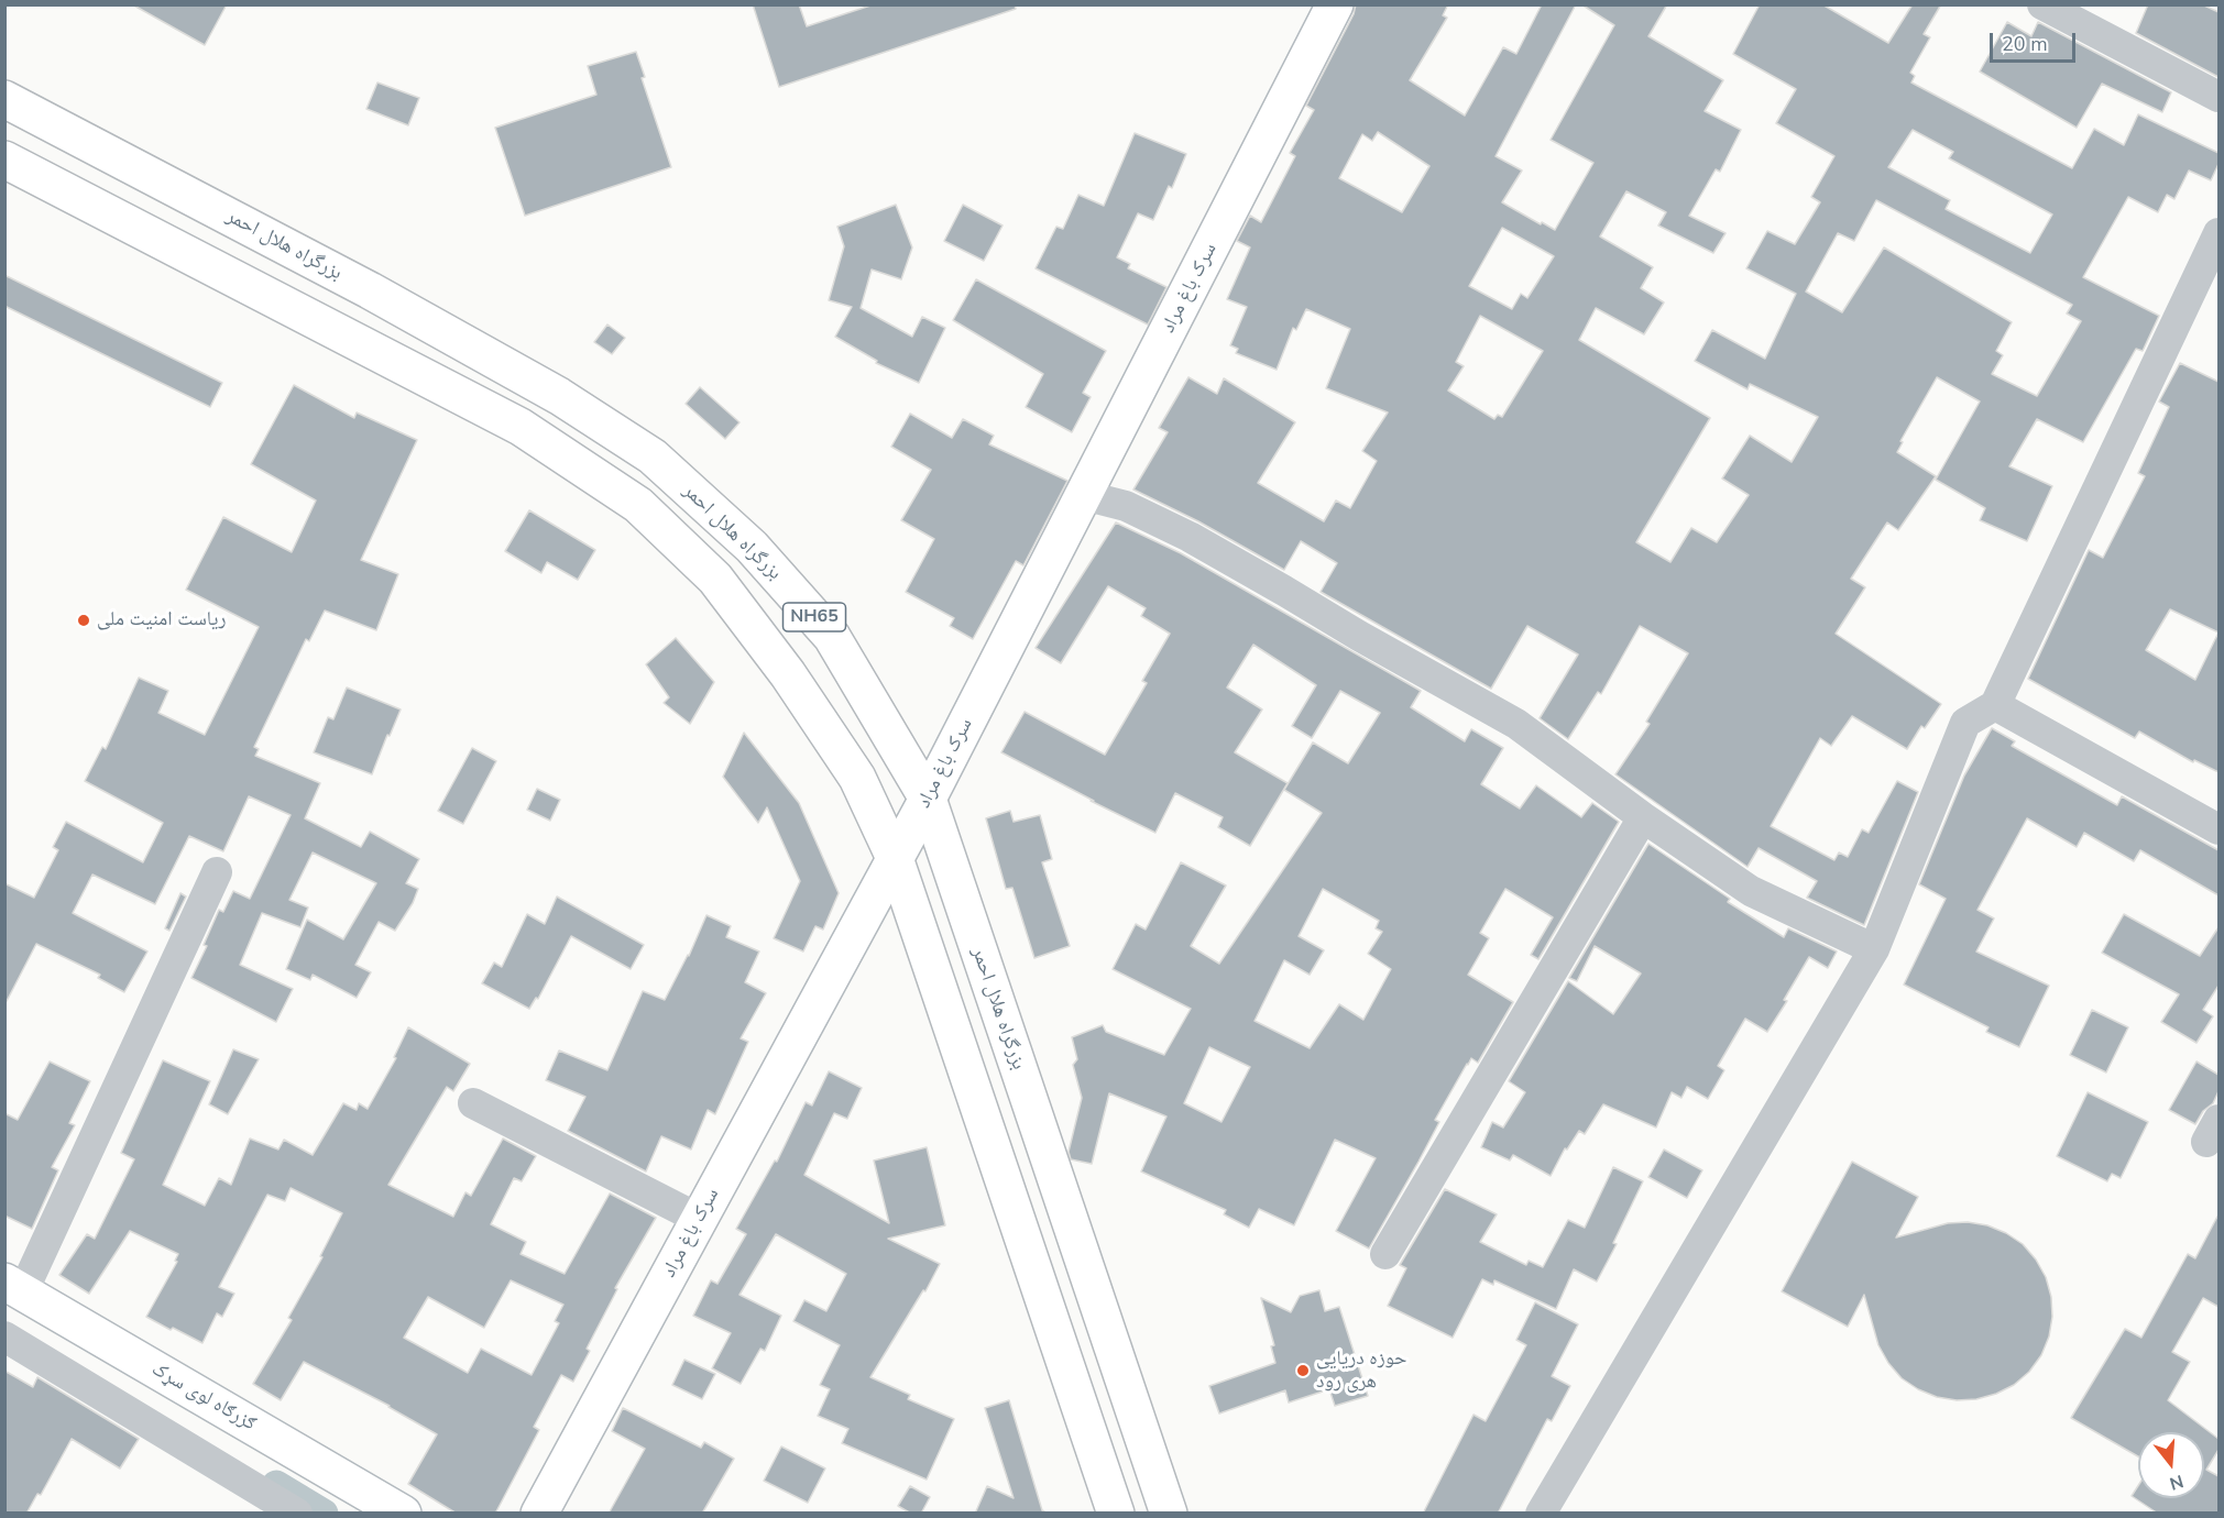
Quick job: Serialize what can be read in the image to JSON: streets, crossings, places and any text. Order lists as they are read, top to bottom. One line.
{"streets":{"main road":["بزرگراه هلال احمر","سرک باغ مراد","NH65","ګزرګاه لوی سړک"]},"crossings":[["بزرگراه هلال احمر","سرک باغ مراد"],["سرک باغ مراد","NH65"]],"places":["ریاست امنیت ملی","حوزه دریایی هری رود"],"scale_bar":"20 m","north":"bottom"}
